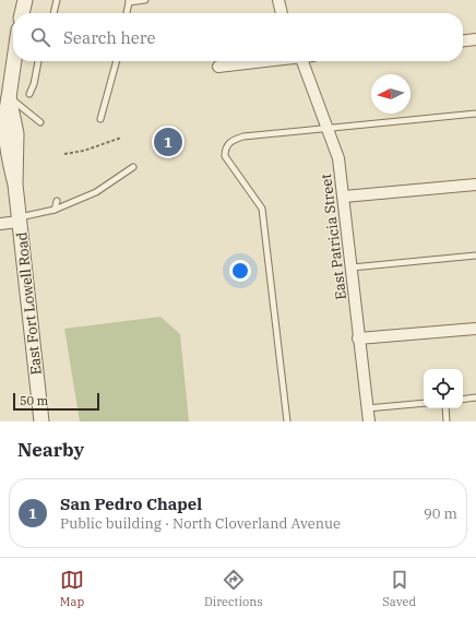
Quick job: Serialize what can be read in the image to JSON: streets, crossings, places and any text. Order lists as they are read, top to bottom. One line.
{"streets":{"street":["East Patricia Street","East Fort Lowell Road"]},"scale_bar":"50 m","north":"left","page":{"search":"Search here","pins":"1","scale":"50 m","heading":"Nearby","list":[{"mark":"1","name":"San Pedro Chapel","note":"Public building · North Cloverland Avenue","value":"90 m"}],"nav":["Map","Directions","Saved"]}}
